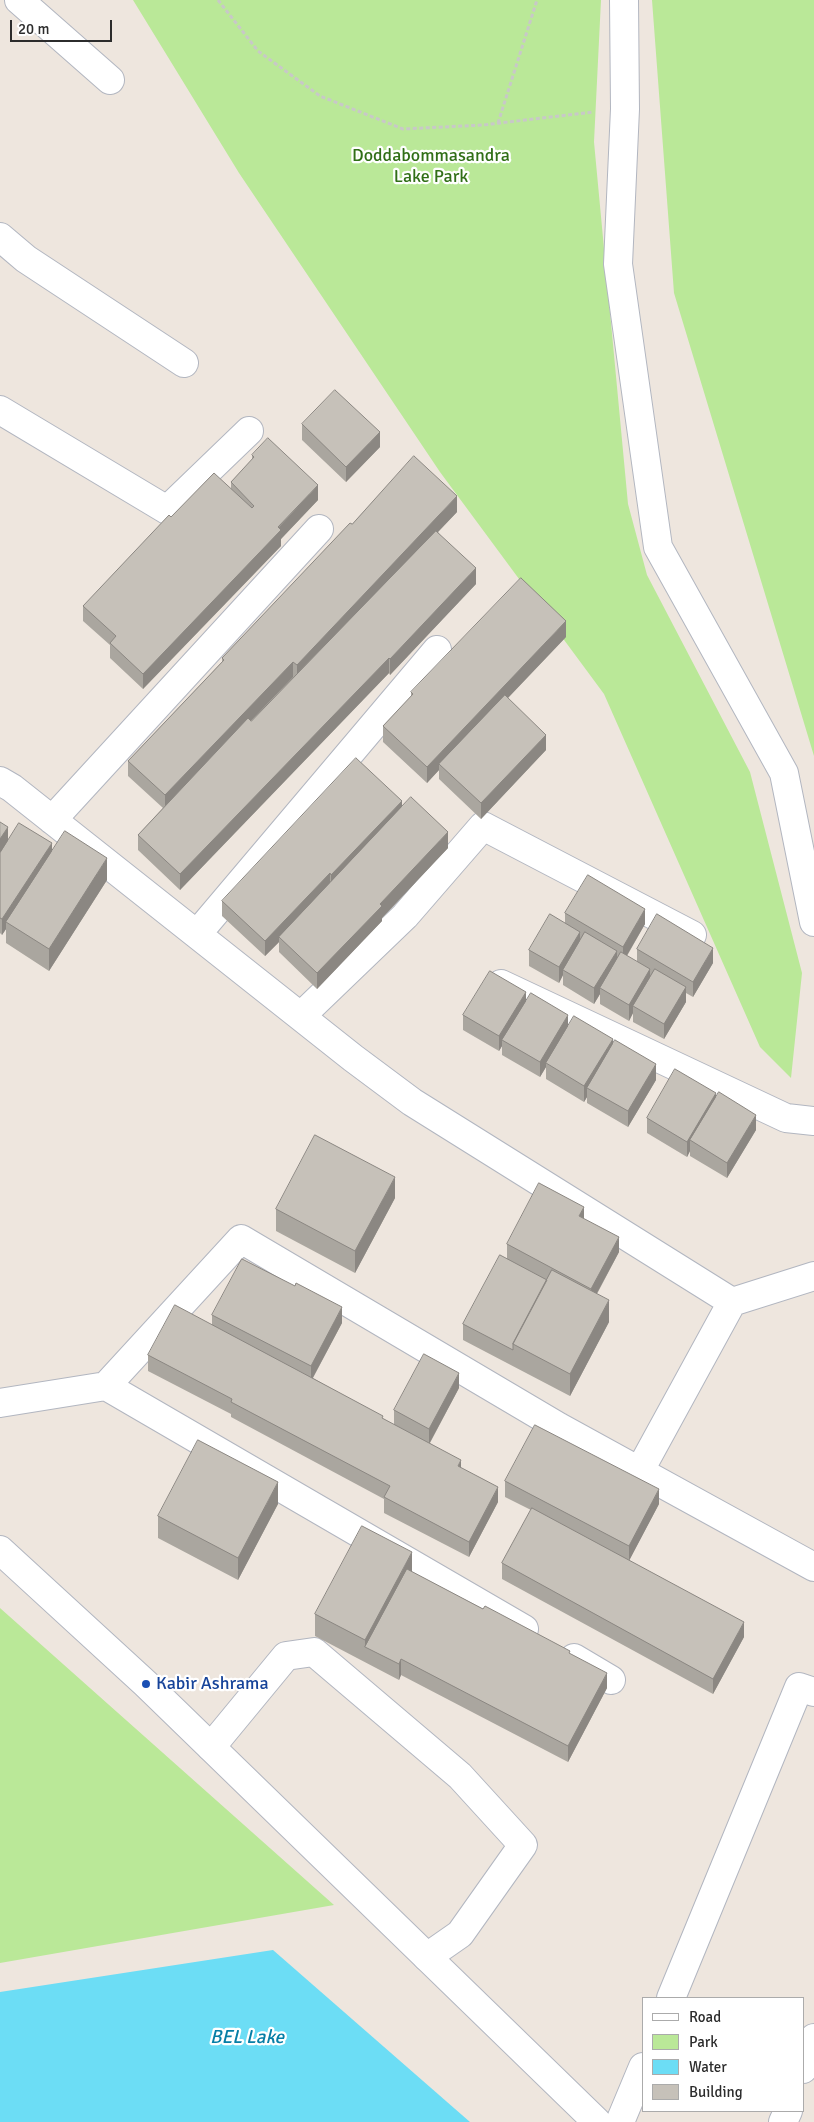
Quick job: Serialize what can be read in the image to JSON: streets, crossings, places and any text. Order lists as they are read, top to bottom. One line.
{"water":["BEL Lake"],"parks":["Doddabommasandra Lake Park"],"places":["Kabir Ashrama"],"legend":["Road","Park","Water","Building"],"scale_bar":"20 m"}
